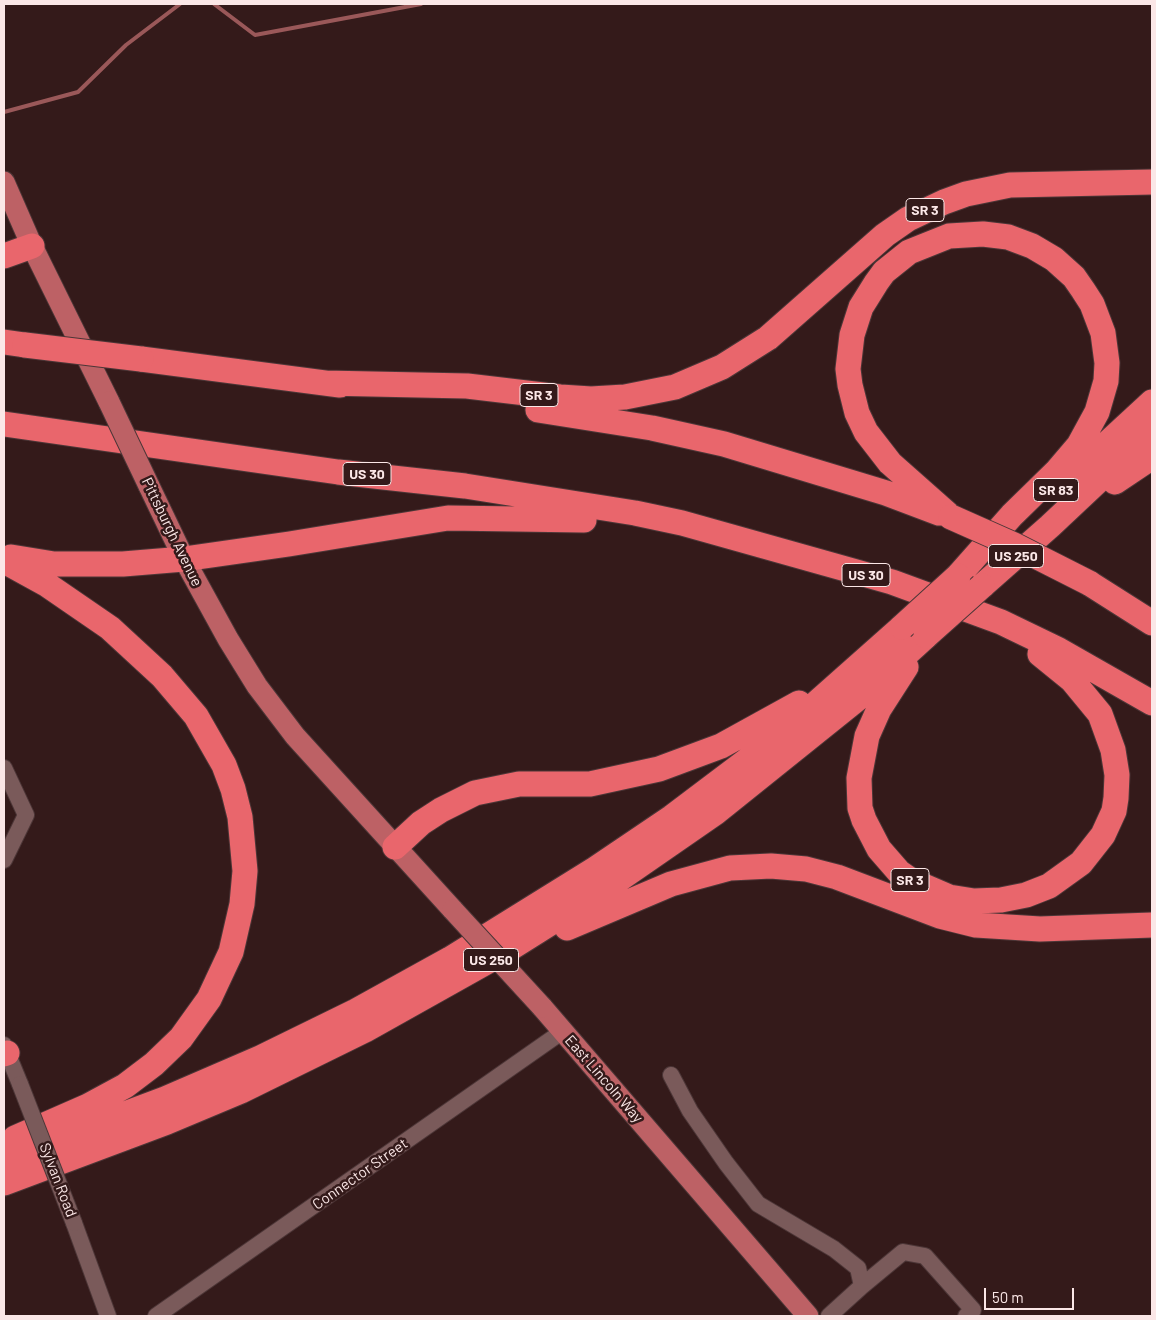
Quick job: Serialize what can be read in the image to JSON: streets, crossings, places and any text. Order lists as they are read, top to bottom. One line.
{"streets":{"highway":["SR 3","US 30","SR 83","US 250"],"main road":["Pittsburgh Avenue","East Lincoln Way"],"street":["Connector Street","Sylvan Road"]},"crossings":[["SR 3","US 30"],["SR 3","SR 83"],["SR 3","US 250"],["SR 83","US 250"],["Pittsburgh Avenue","East Lincoln Way"],["East Lincoln Way","Connector Street"]],"scale_bar":"50 m"}
